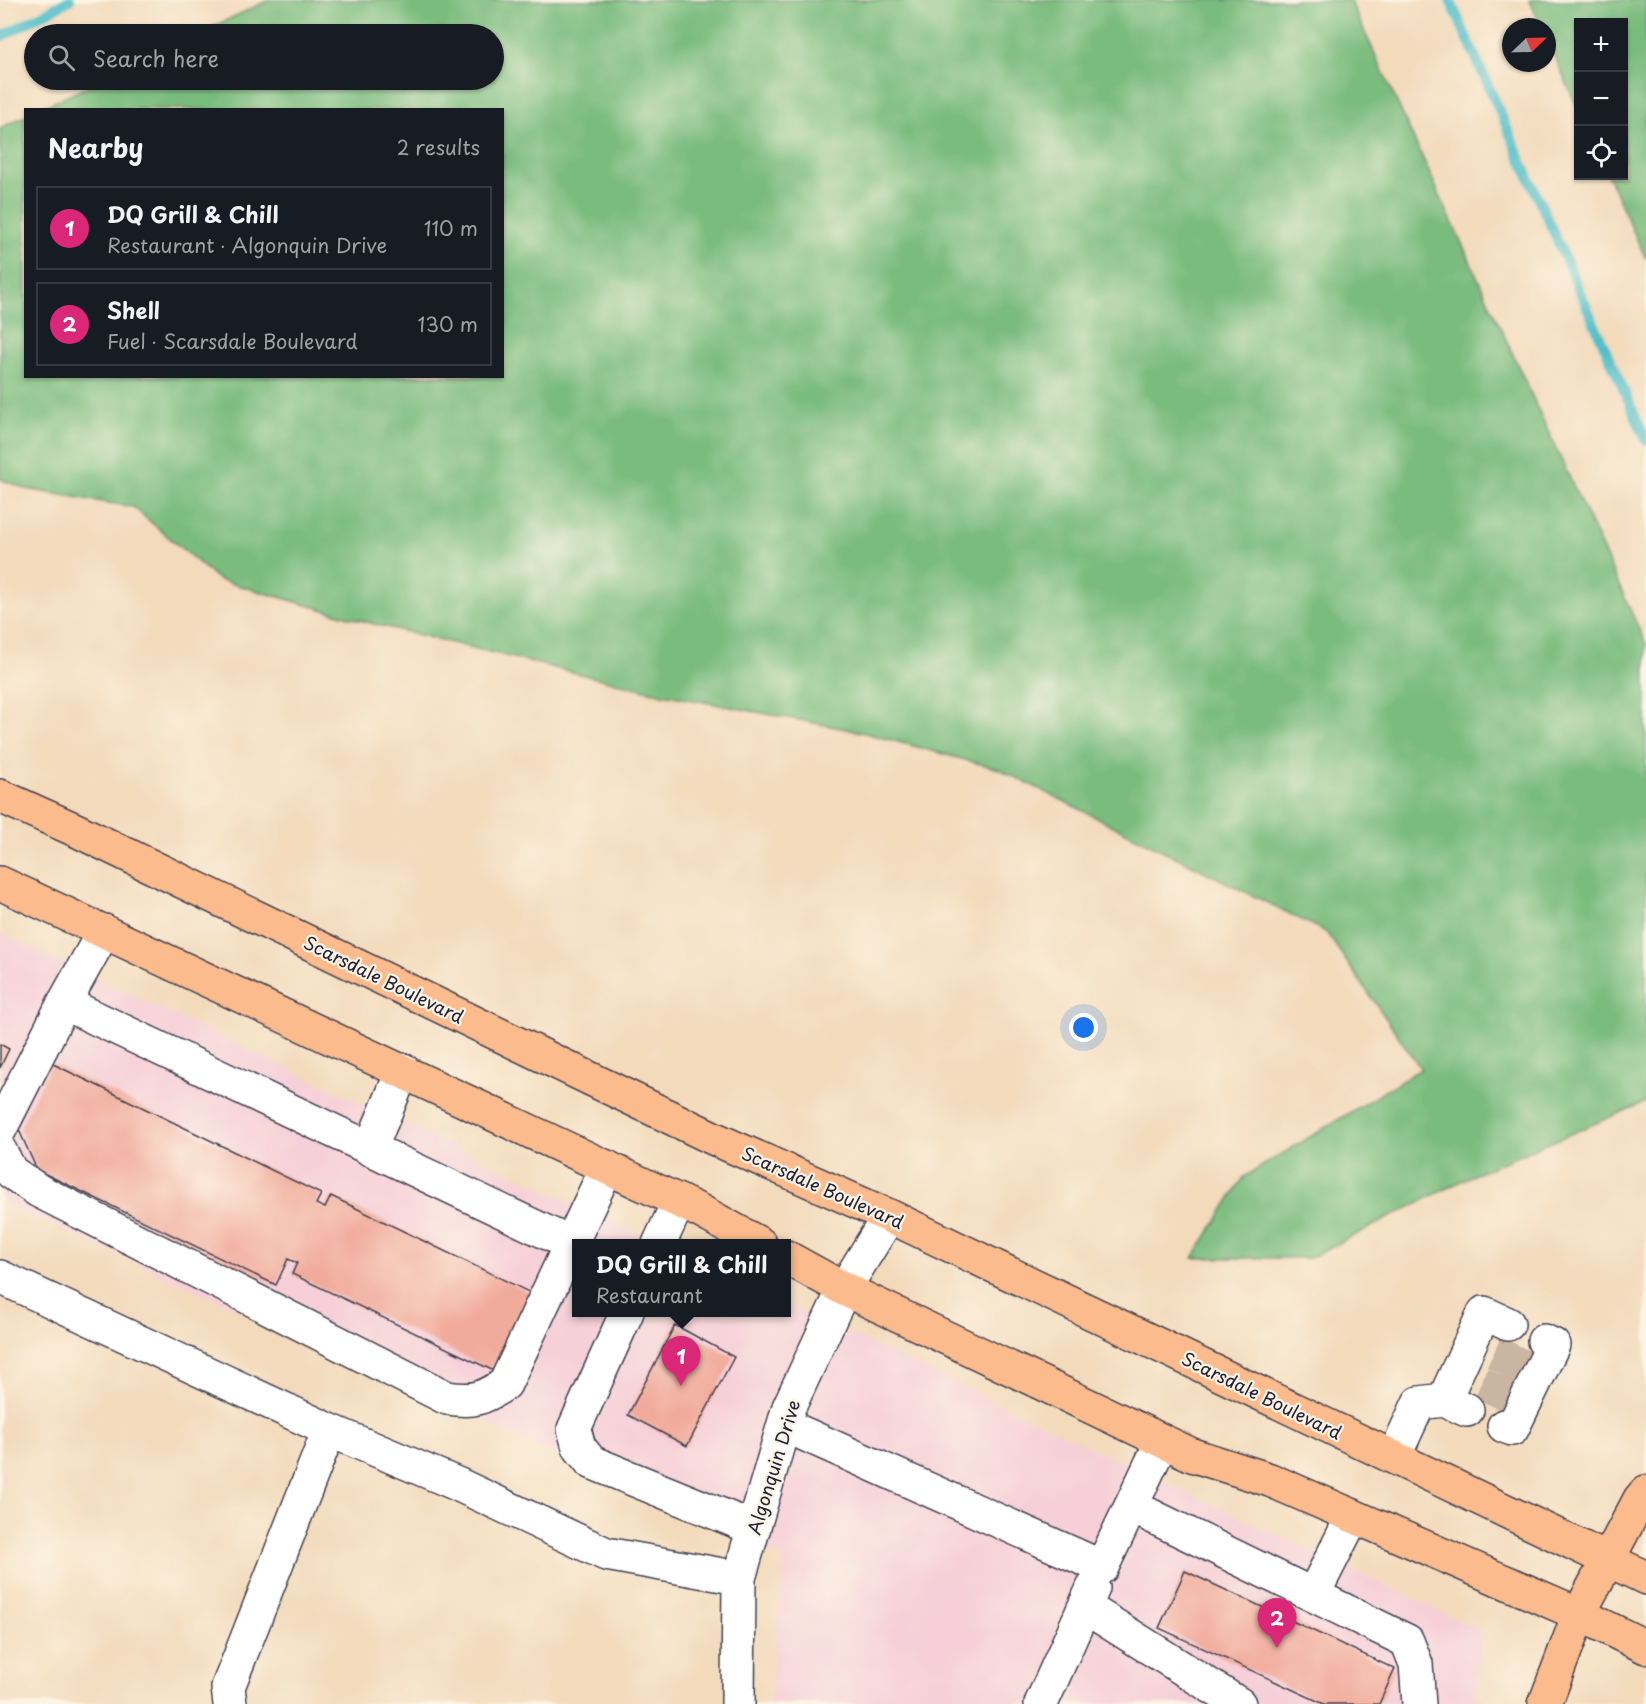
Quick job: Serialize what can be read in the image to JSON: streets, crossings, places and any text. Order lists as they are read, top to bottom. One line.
{"streets":{"main road":["Scarsdale Boulevard"],"street":["Algonquin Drive"]},"crossings":[["Scarsdale Boulevard","Algonquin Drive"]],"north":"top right","page":{"map_buttons":["+","−"],"search":"Search here","heading":["Nearby","2 results"],"list":[{"mark":"1","name":"DQ Grill & Chill","note":"Restaurant · Algonquin Drive","value":"110 m"},{"mark":"2","name":"Shell","note":"Fuel · Scarsdale Boulevard","value":"130 m"}],"popup":["DQ Grill & Chill","Restaurant"],"pins":["1","2"]}}
